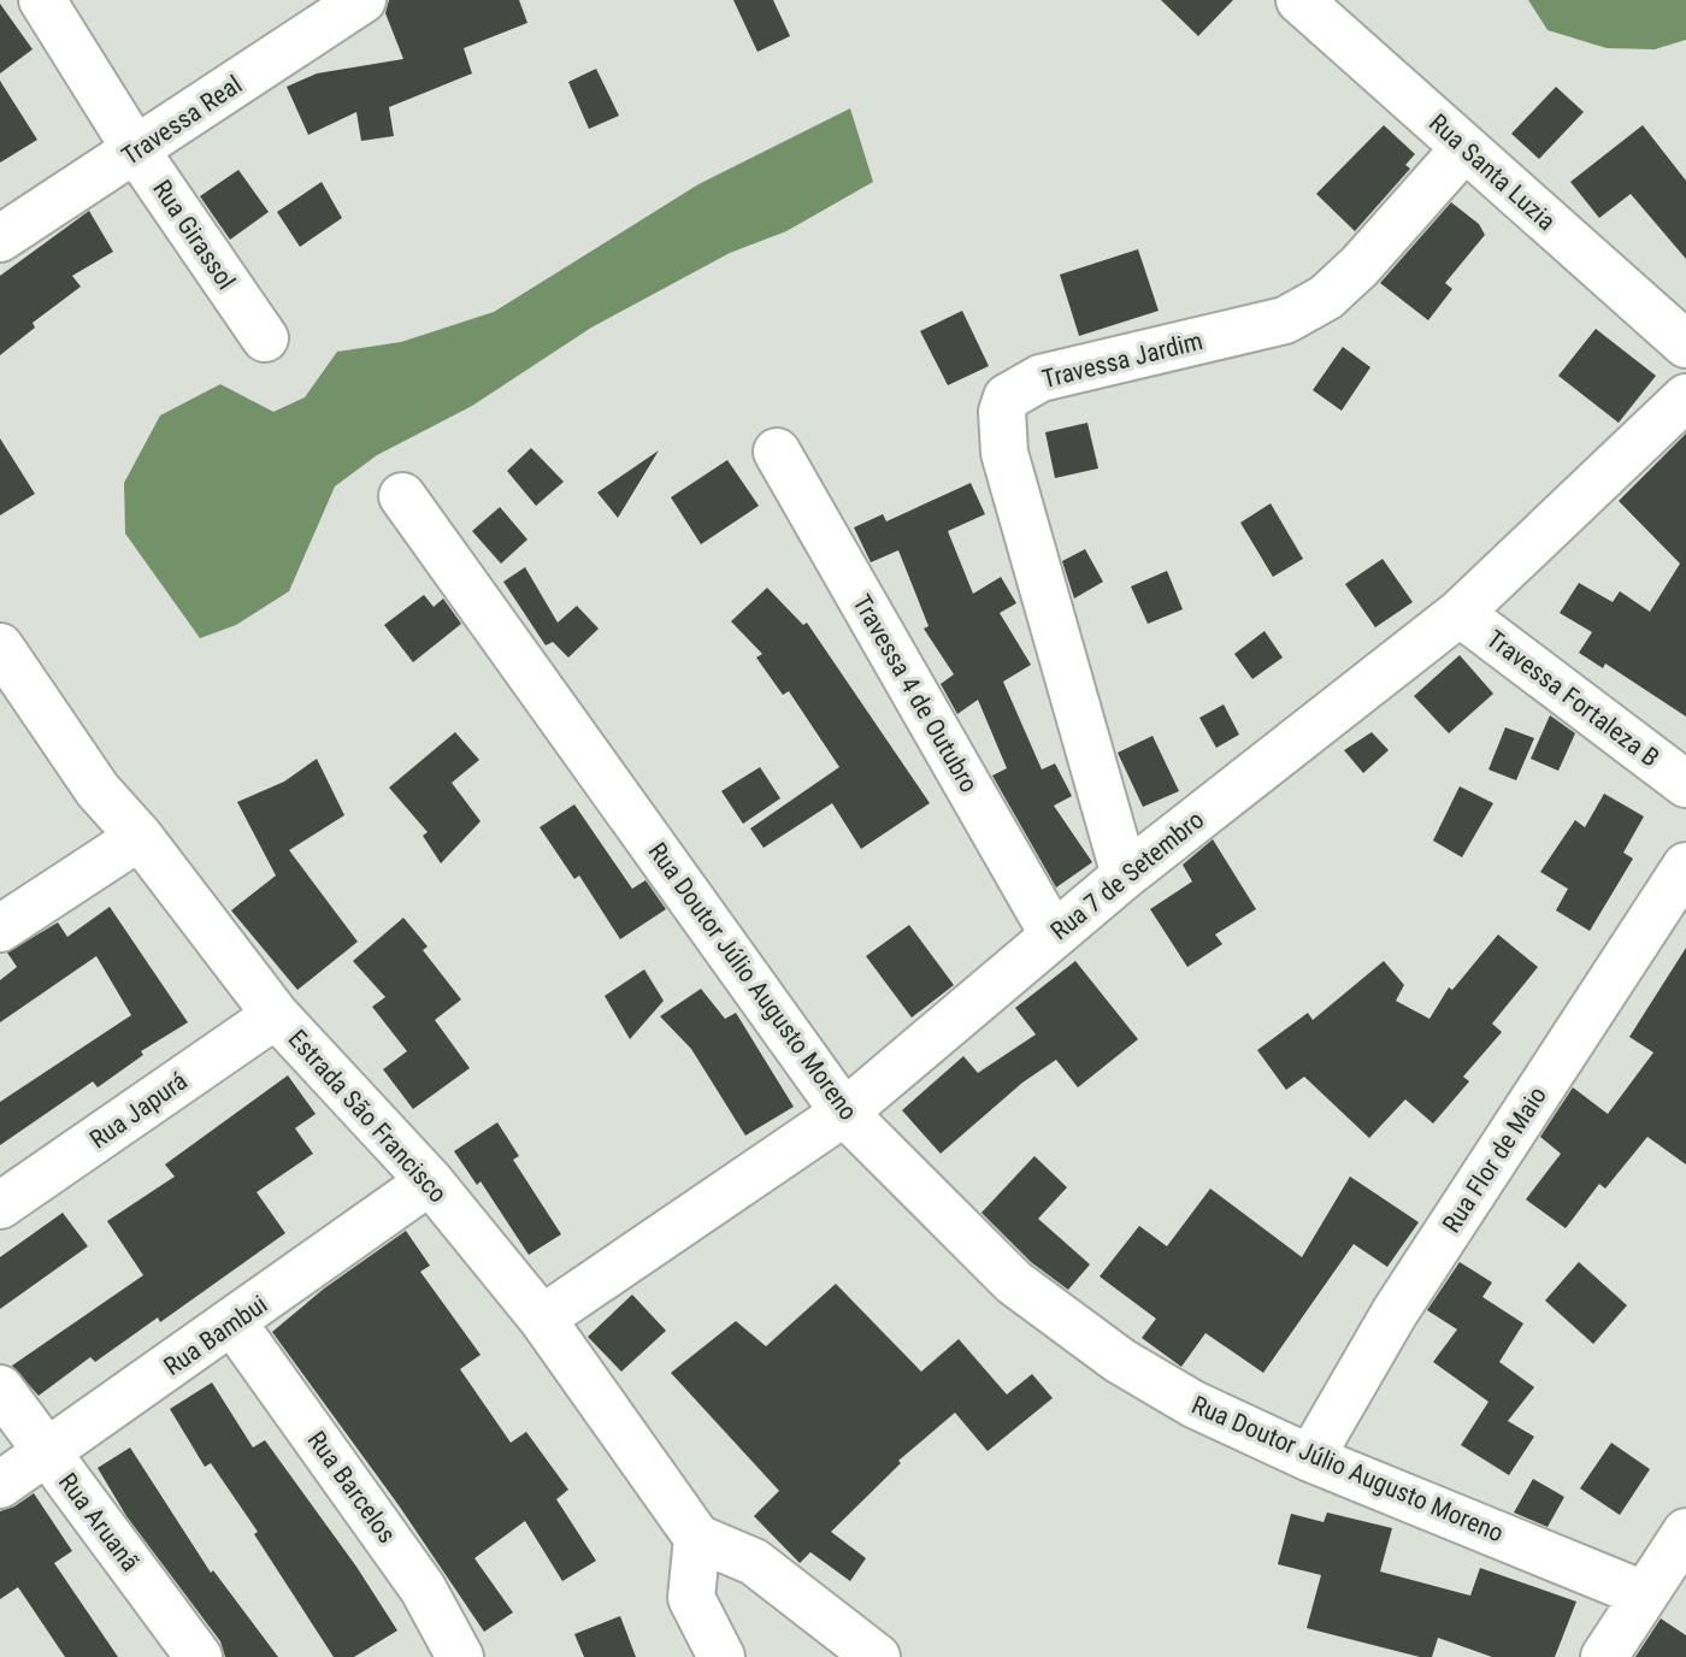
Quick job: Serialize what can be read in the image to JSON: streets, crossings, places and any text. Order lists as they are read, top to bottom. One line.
{"streets":{"street":["Travessa Real","Rua Santa Luzia","Rua Girassol","Travessa Jardim","Travessa 4 de Outubro","Travessa Fortaleza B","Rua 7 de Setembro","Rua Doutor Júlio Augusto Moreno","Rua Japurá","Estrada São Francisco","Rua Flor de Maio","Rua Bambui","Rua Barcelos","Rua Aruanã"]},"crossings":[["Travessa Real","Rua Girassol"],["Rua Santa Luzia","Travessa Jardim"],["Travessa Jardim","Rua 7 de Setembro"],["Travessa 4 de Outubro","Rua 7 de Setembro"],["Travessa Fortaleza B","Rua 7 de Setembro"],["Rua 7 de Setembro","Rua Doutor Júlio Augusto Moreno"],["Rua 7 de Setembro","Estrada São Francisco"],["Rua Doutor Júlio Augusto Moreno","Rua Flor de Maio"],["Rua Japurá","Estrada São Francisco"],["Estrada São Francisco","Rua Bambui"],["Rua Bambui","Rua Barcelos"],["Rua Bambui","Rua Aruanã"]]}
